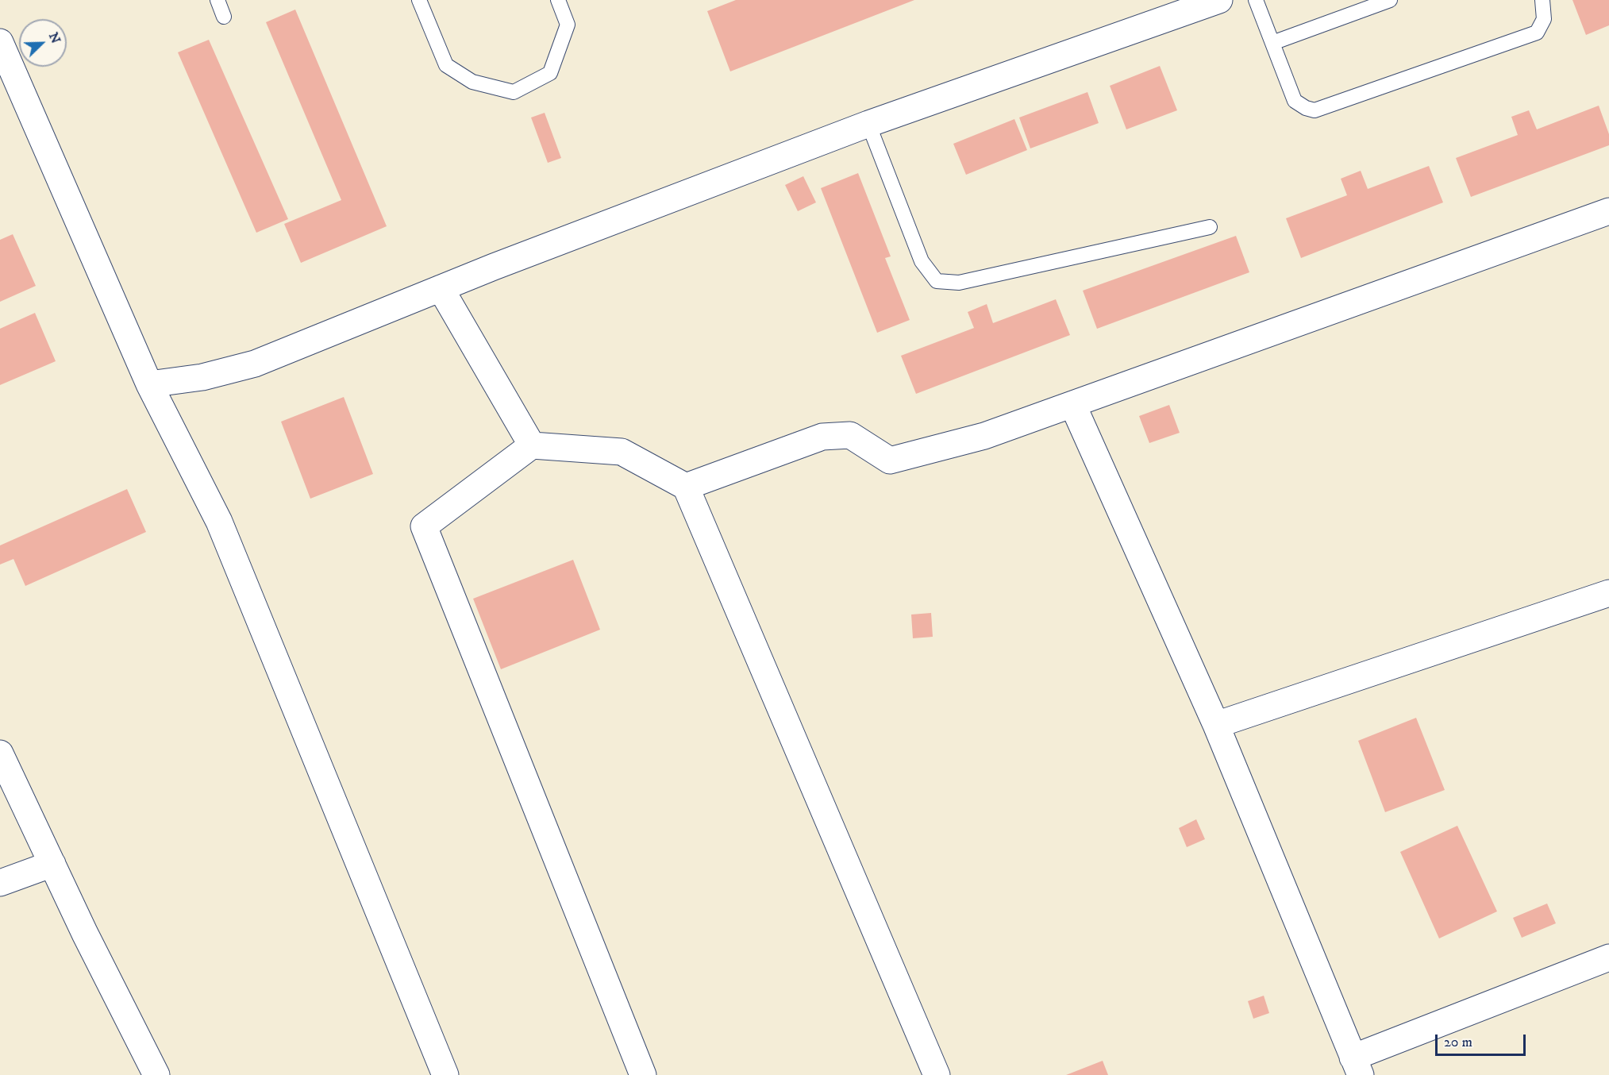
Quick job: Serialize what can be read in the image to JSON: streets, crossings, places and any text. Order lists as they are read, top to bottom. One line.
{"scale_bar":"20 m","north":"top right"}
